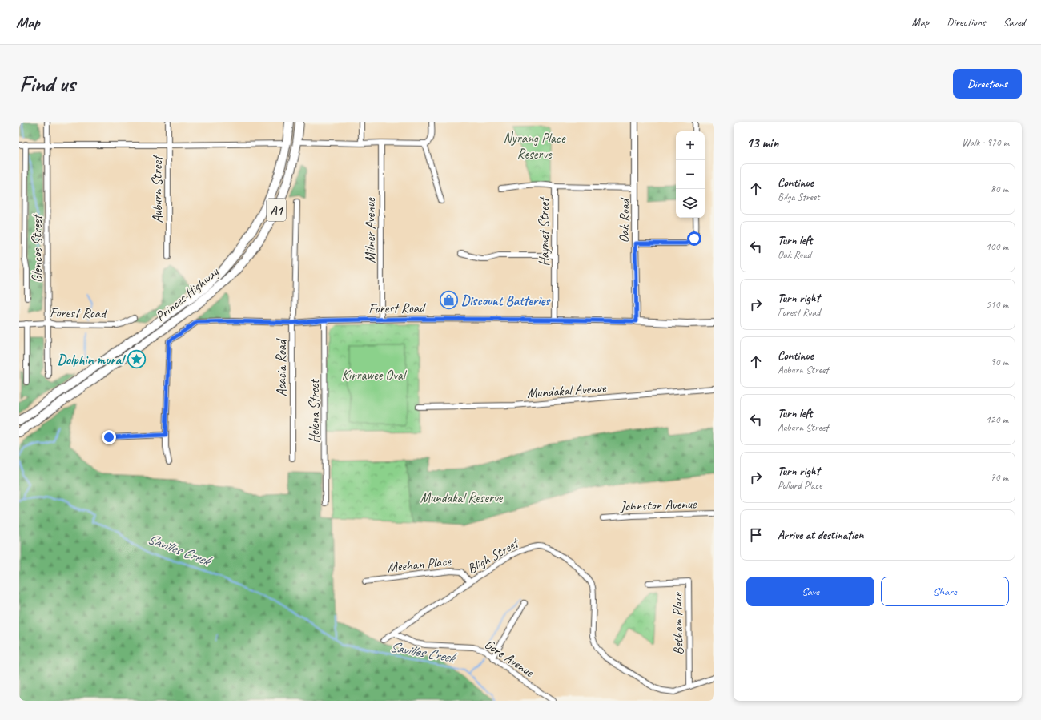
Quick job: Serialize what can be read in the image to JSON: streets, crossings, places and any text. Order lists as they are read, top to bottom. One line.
{"streets":{"highway":["A1","Princes Highway"],"street":["Auburn Street","Oak Road","Milner Avenue","Haymet Street","Glencoe Street","Forest Road","Acacia Road","Mundakal Avenue","Helena Street","Johnston Avenue","Bligh Street","Meehan Place","Betham Place","Gore Avenue"]},"crossings":[["Oak Road","Haymet Street"],["Oak Road","Forest Road"],["Milner Avenue","Forest Road"],["Haymet Street","Forest Road"],["Glencoe Street","Forest Road"],["Forest Road","Acacia Road"],["Forest Road","Helena Street"],["Bligh Street","Meehan Place"],["Bligh Street","Betham Place"],["Bligh Street","Gore Avenue"]],"water":["Savilles Creek"],"parks":["Nyrang Place Reserve","Kirrawee Oval","Mundakal Reserve"],"places":{"shop":["Discount Batteries"],"place":["Dolphin mural"]},"page":{"header":"Map","nav":["Map","Directions","Saved"],"buttons":["Directions",["Save","Share"]],"title":"Find us","heading":["13 min","Walk · 970 m"],"map_buttons":["+","−"],"list":[["Continue","Bilga Street","80 m"],["Turn left","Oak Road","100 m"],["Turn right","Forest Road","510 m"],["Continue","Auburn Street","90 m"],["Turn left","Auburn Street","120 m"],["Turn right","Pollard Place","70 m"],"Arrive at destination"]}}
